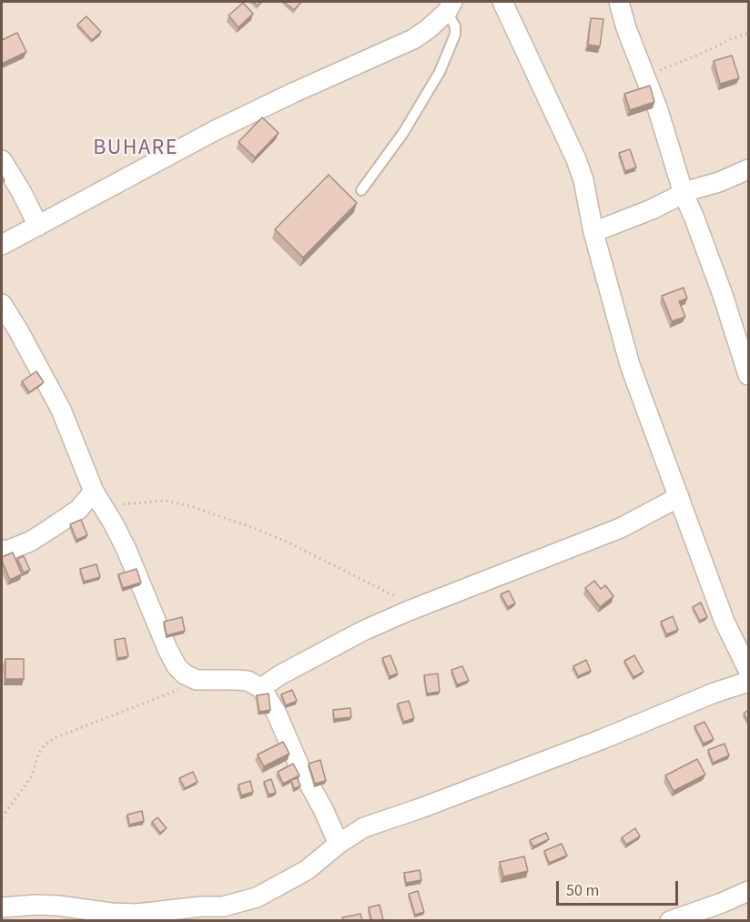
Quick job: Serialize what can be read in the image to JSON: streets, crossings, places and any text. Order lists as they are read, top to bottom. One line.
{"districts":["BUHARE"],"scale_bar":"50 m"}
